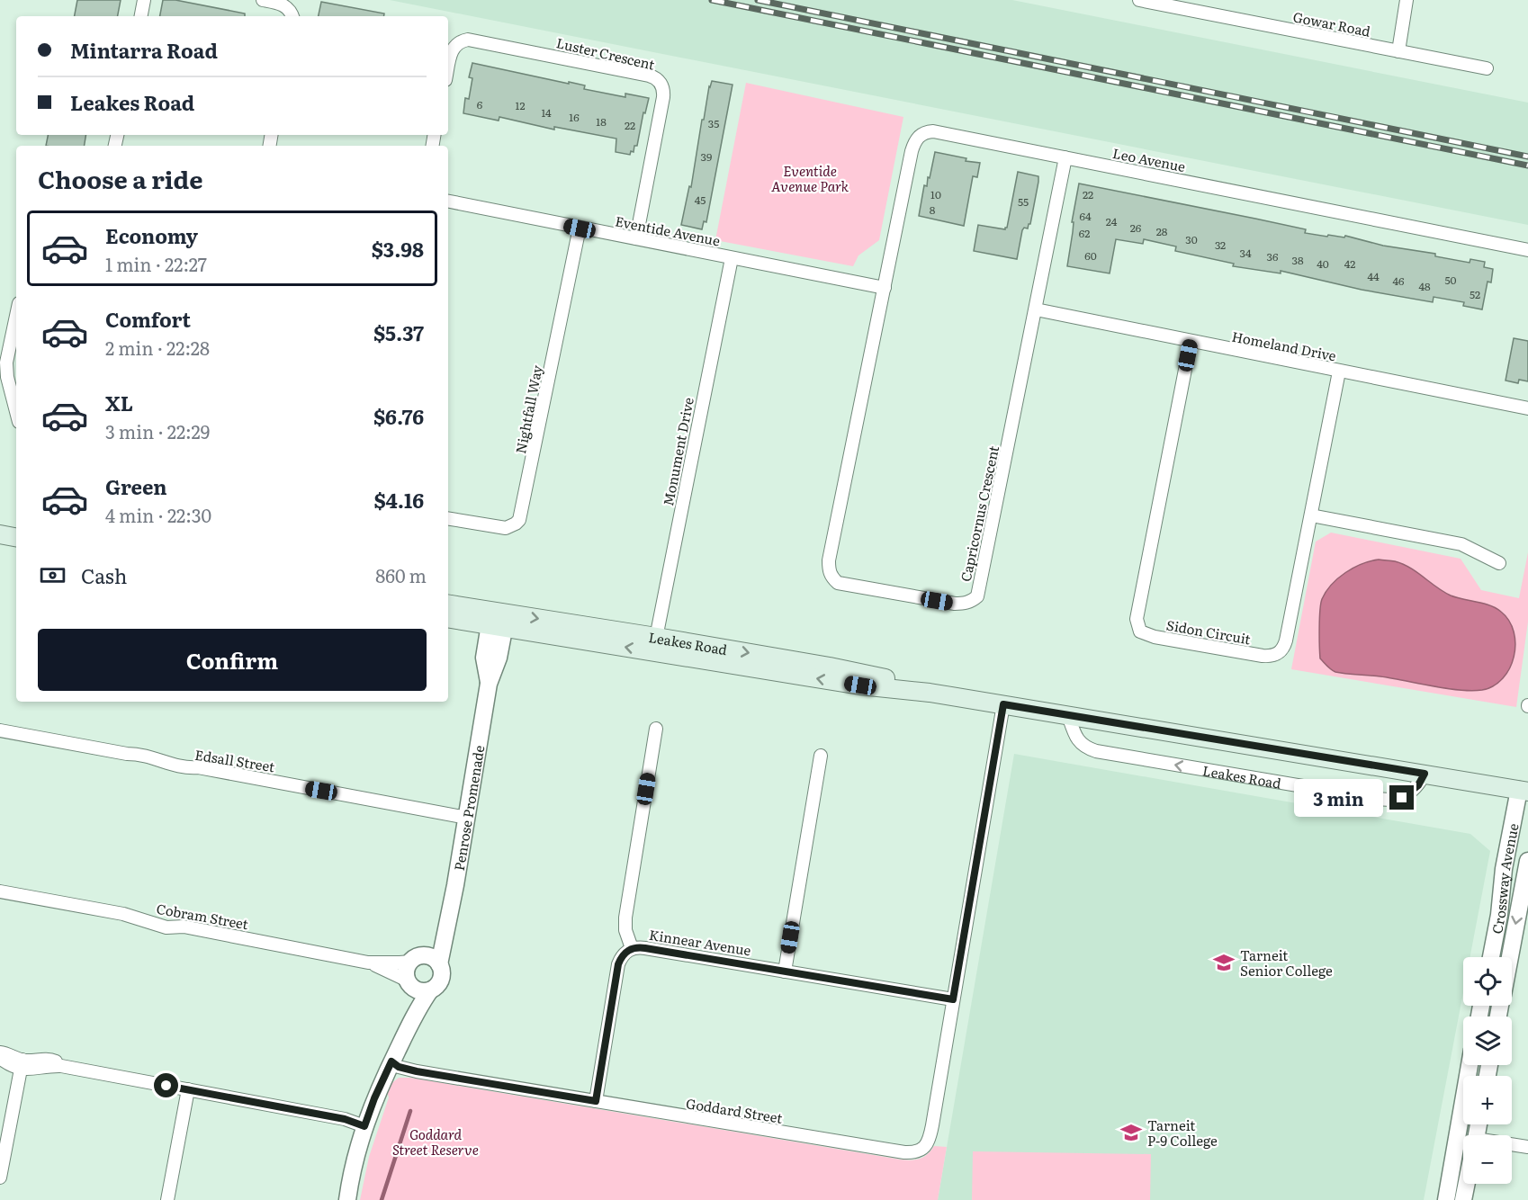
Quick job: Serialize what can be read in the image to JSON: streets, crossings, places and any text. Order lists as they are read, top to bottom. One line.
{"streets":{"main road":["Leakes Road"],"street":["Gowar Road","Luster Crescent","Leo Avenue","Eventide Avenue","Homeland Drive","Nightfall Way","Monument Drive","Capricornus Crescent","Sidon Circuit","Edsall Street","Penrose Promenade","Crossway Avenue","Cobram Street","Kinnear Avenue","Goddard Street"]},"crossings":[["Luster Crescent","Eventide Avenue"],["Leo Avenue","Eventide Avenue"],["Leo Avenue","Capricornus Crescent"],["Eventide Avenue","Nightfall Way"],["Eventide Avenue","Monument Drive"],["Eventide Avenue","Capricornus Crescent"],["Homeland Drive","Capricornus Crescent"],["Homeland Drive","Sidon Circuit"],["Monument Drive","Leakes Road"],["Leakes Road","Penrose Promenade"],["Leakes Road","Crossway Avenue"],["Edsall Street","Penrose Promenade"],["Penrose Promenade","Cobram Street"],["Kinnear Avenue","Goddard Street"]],"parks":["Eventide Avenue Park","Goddard Street Reserve"],"places":{"school or university":["Tarneit Senior College","Tarneit P-9 College"]},"house_numbers":["6","12","14","16","18","35","22","39","10","22","45","55","8","64","24","26","28","62","30","32","34","60","36","38","40","42","44","50","46","48","52"],"page":{"banner":["Mintarra Road","Leakes Road"],"heading":"Choose a ride","list":[{"name":"Economy","note":"1 min · 22:27","value":"$3.98"},{"name":"Comfort","note":"2 min · 22:28","value":"$5.37"},{"name":"XL","note":"3 min · 22:29","value":"$6.76"},{"name":"Green","note":"4 min · 22:30","value":"$4.16"}],"pay":["Cash","860 m"],"buttons":"Confirm","bubble":"3 min","map_buttons":["+","−"]}}
